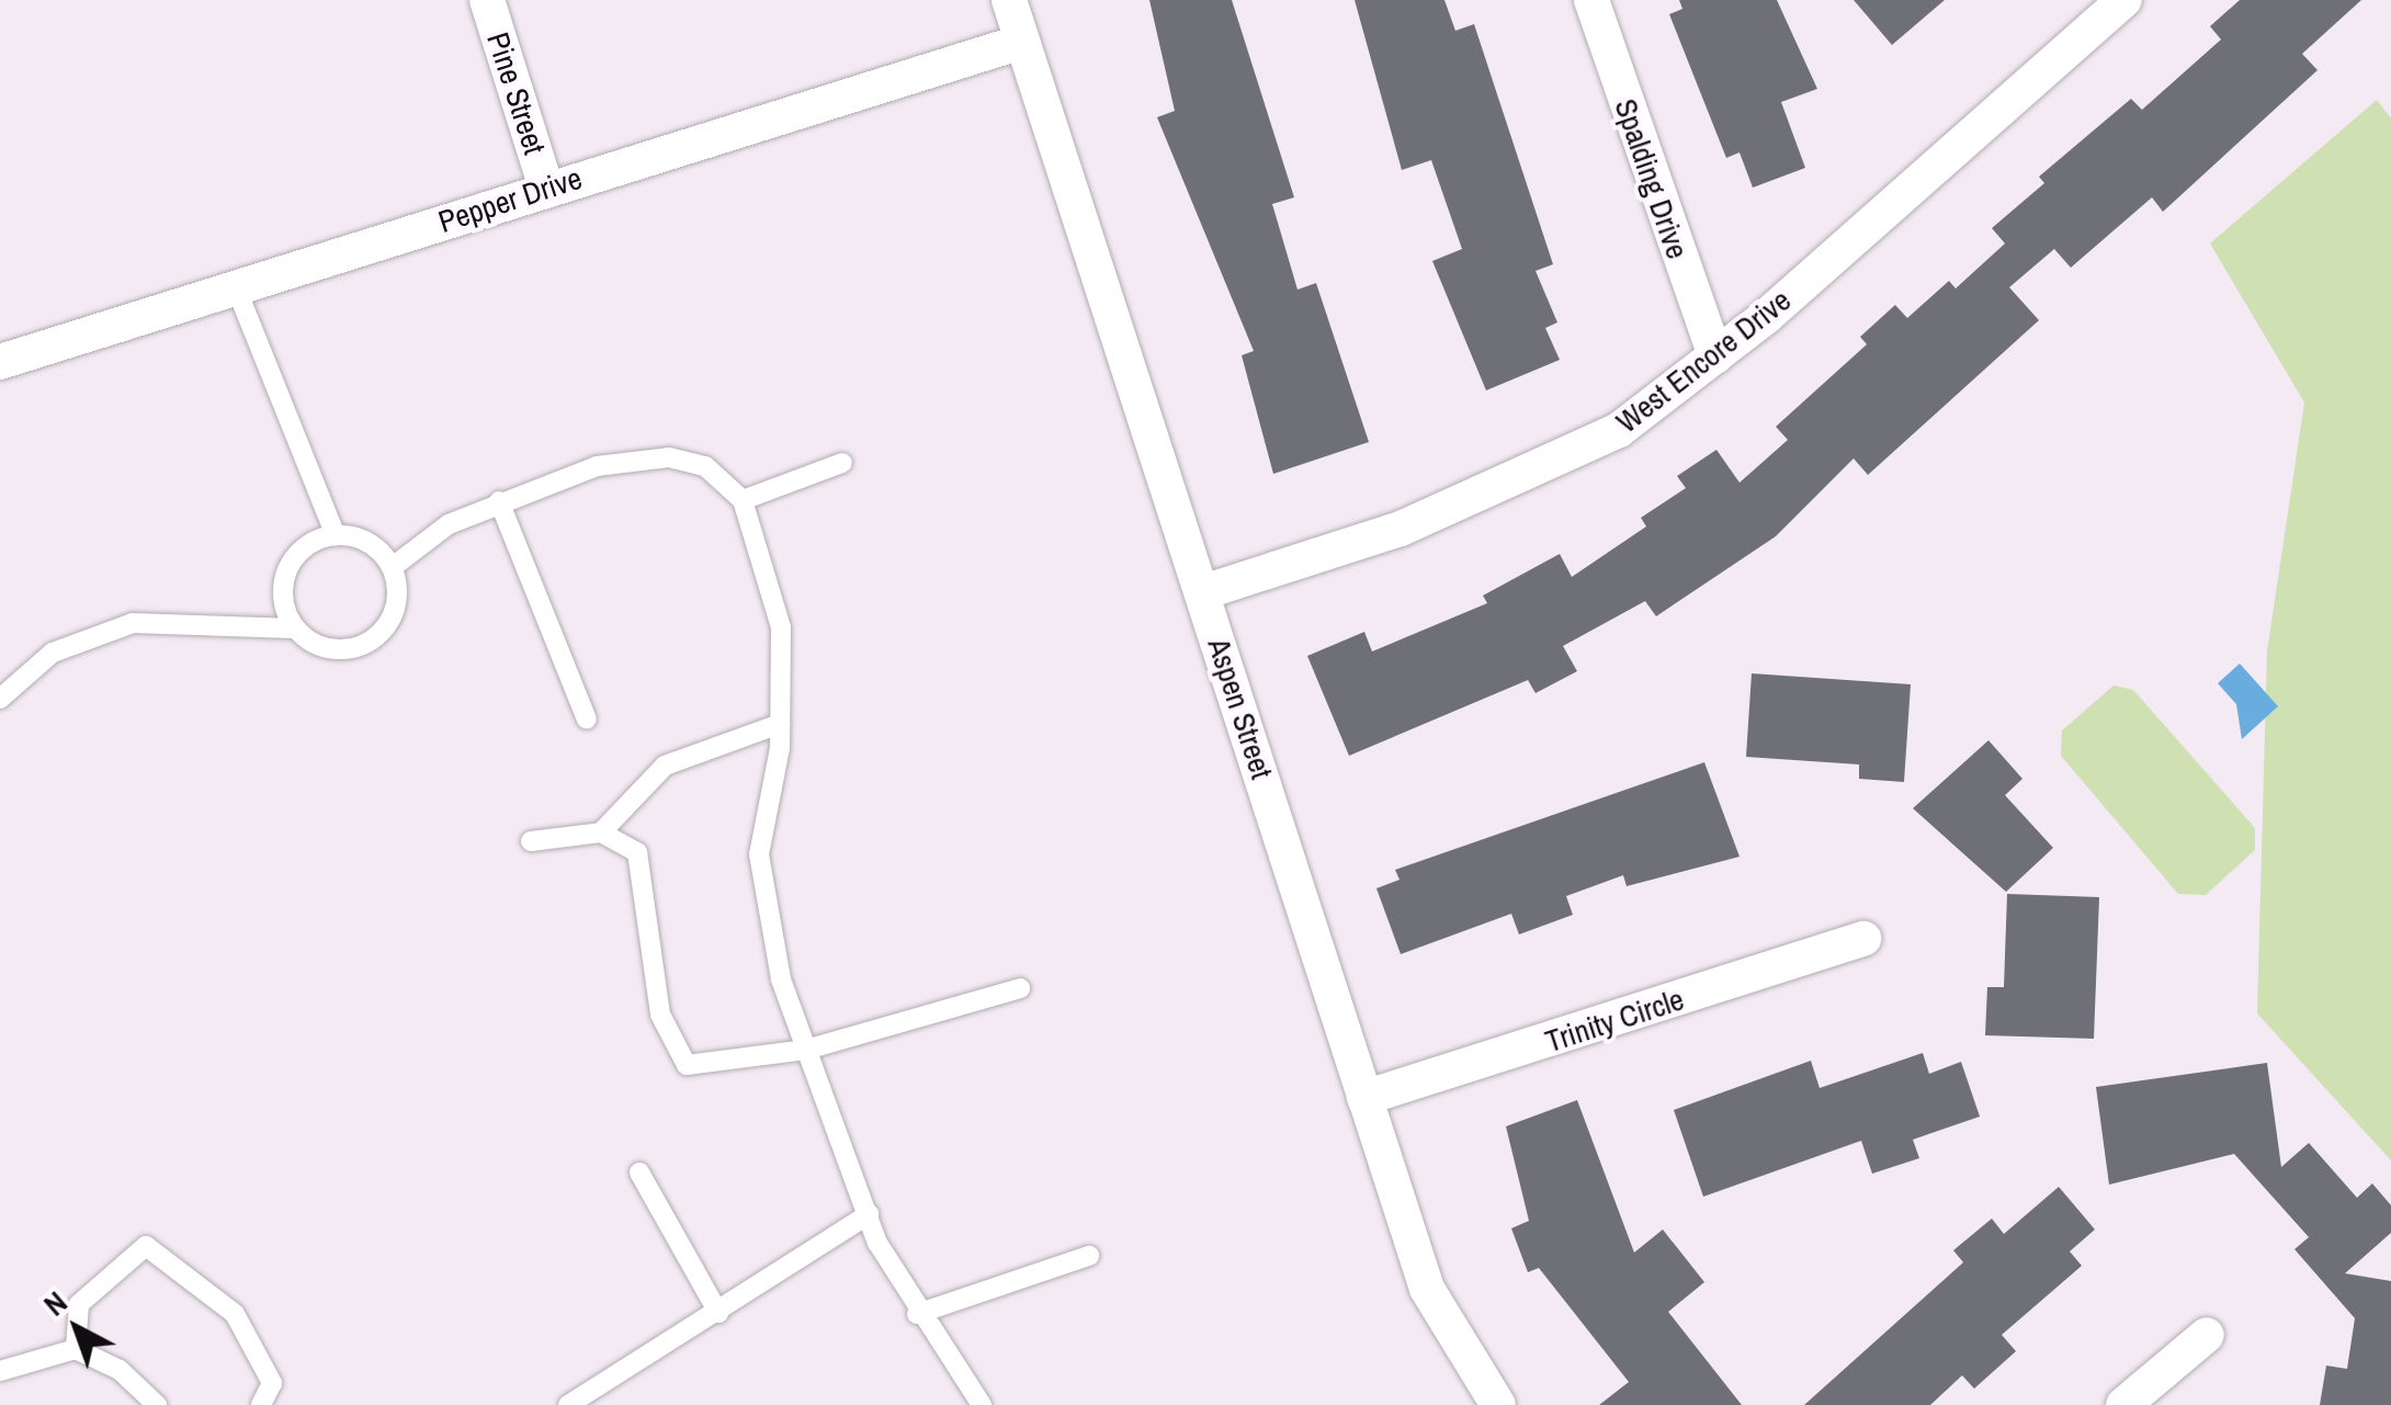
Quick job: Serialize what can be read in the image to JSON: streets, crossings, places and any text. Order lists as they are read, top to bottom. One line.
{"streets":{"street":["Pine Street","Spalding Drive","Pepper Drive","West Encore Drive","Aspen Street","Trinity Circle"]},"crossings":[["Pine Street","Pepper Drive"],["Spalding Drive","West Encore Drive"],["Pepper Drive","Aspen Street"],["West Encore Drive","Aspen Street"],["Aspen Street","Trinity Circle"]],"north":"top left"}
